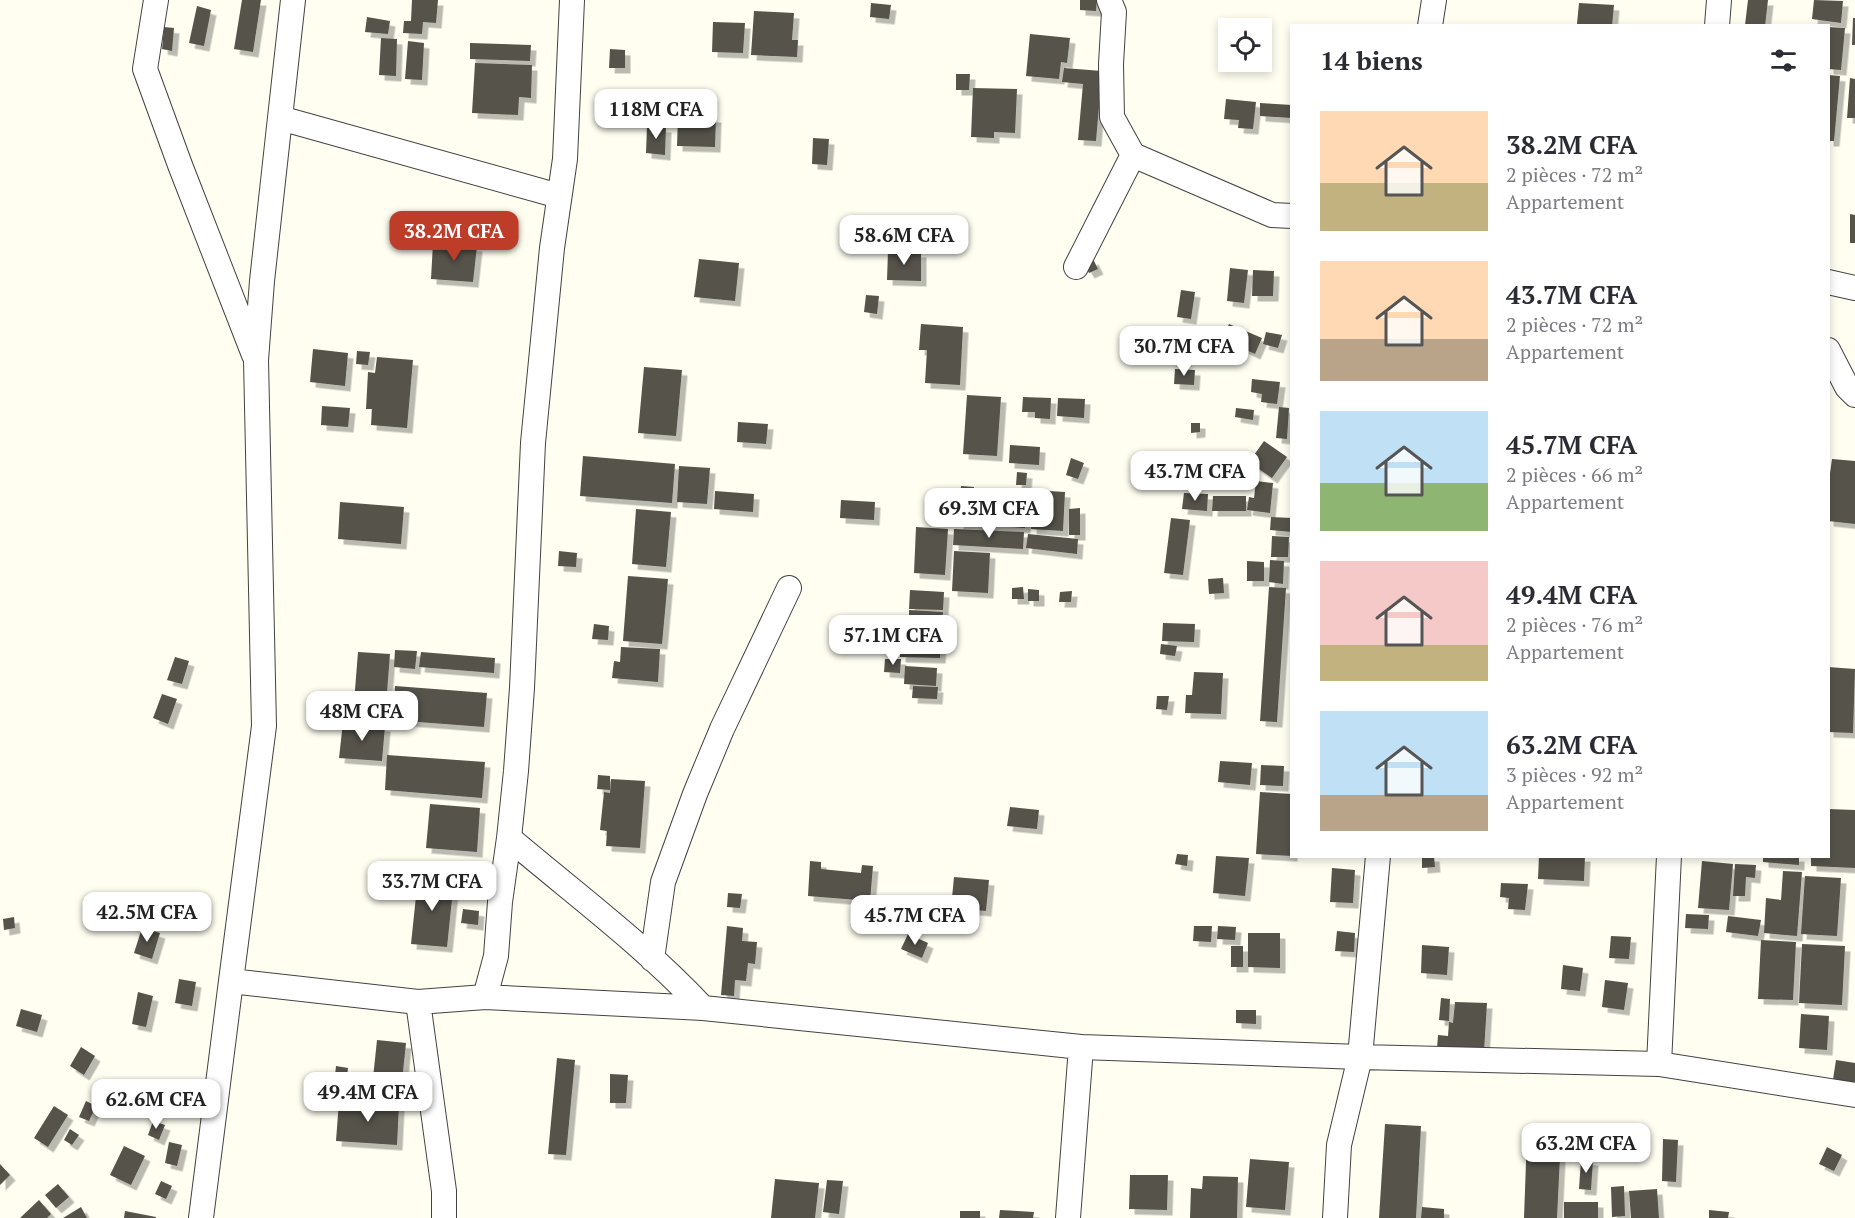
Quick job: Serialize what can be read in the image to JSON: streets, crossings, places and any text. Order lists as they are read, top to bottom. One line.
{"page":{"heading":"14 biens","price":["118M CFA","38.2M CFA","58.6M CFA","30.7M CFA","43.7M CFA","69.3M CFA","57.1M CFA","48M CFA","33.7M CFA","42.5M CFA","45.7M CFA","49.4M CFA","62.6M CFA","63.2M CFA"],"list":[{"name":"38.2M CFA","note":"2 pièces · 72 m² · Appartement"},{"name":"43.7M CFA","note":"2 pièces · 72 m² · Appartement"},{"name":"45.7M CFA","note":"2 pièces · 66 m² · Appartement"},{"name":"49.4M CFA","note":"2 pièces · 76 m² · Appartement"},{"name":"63.2M CFA","note":"3 pièces · 92 m² · Appartement"}]}}
